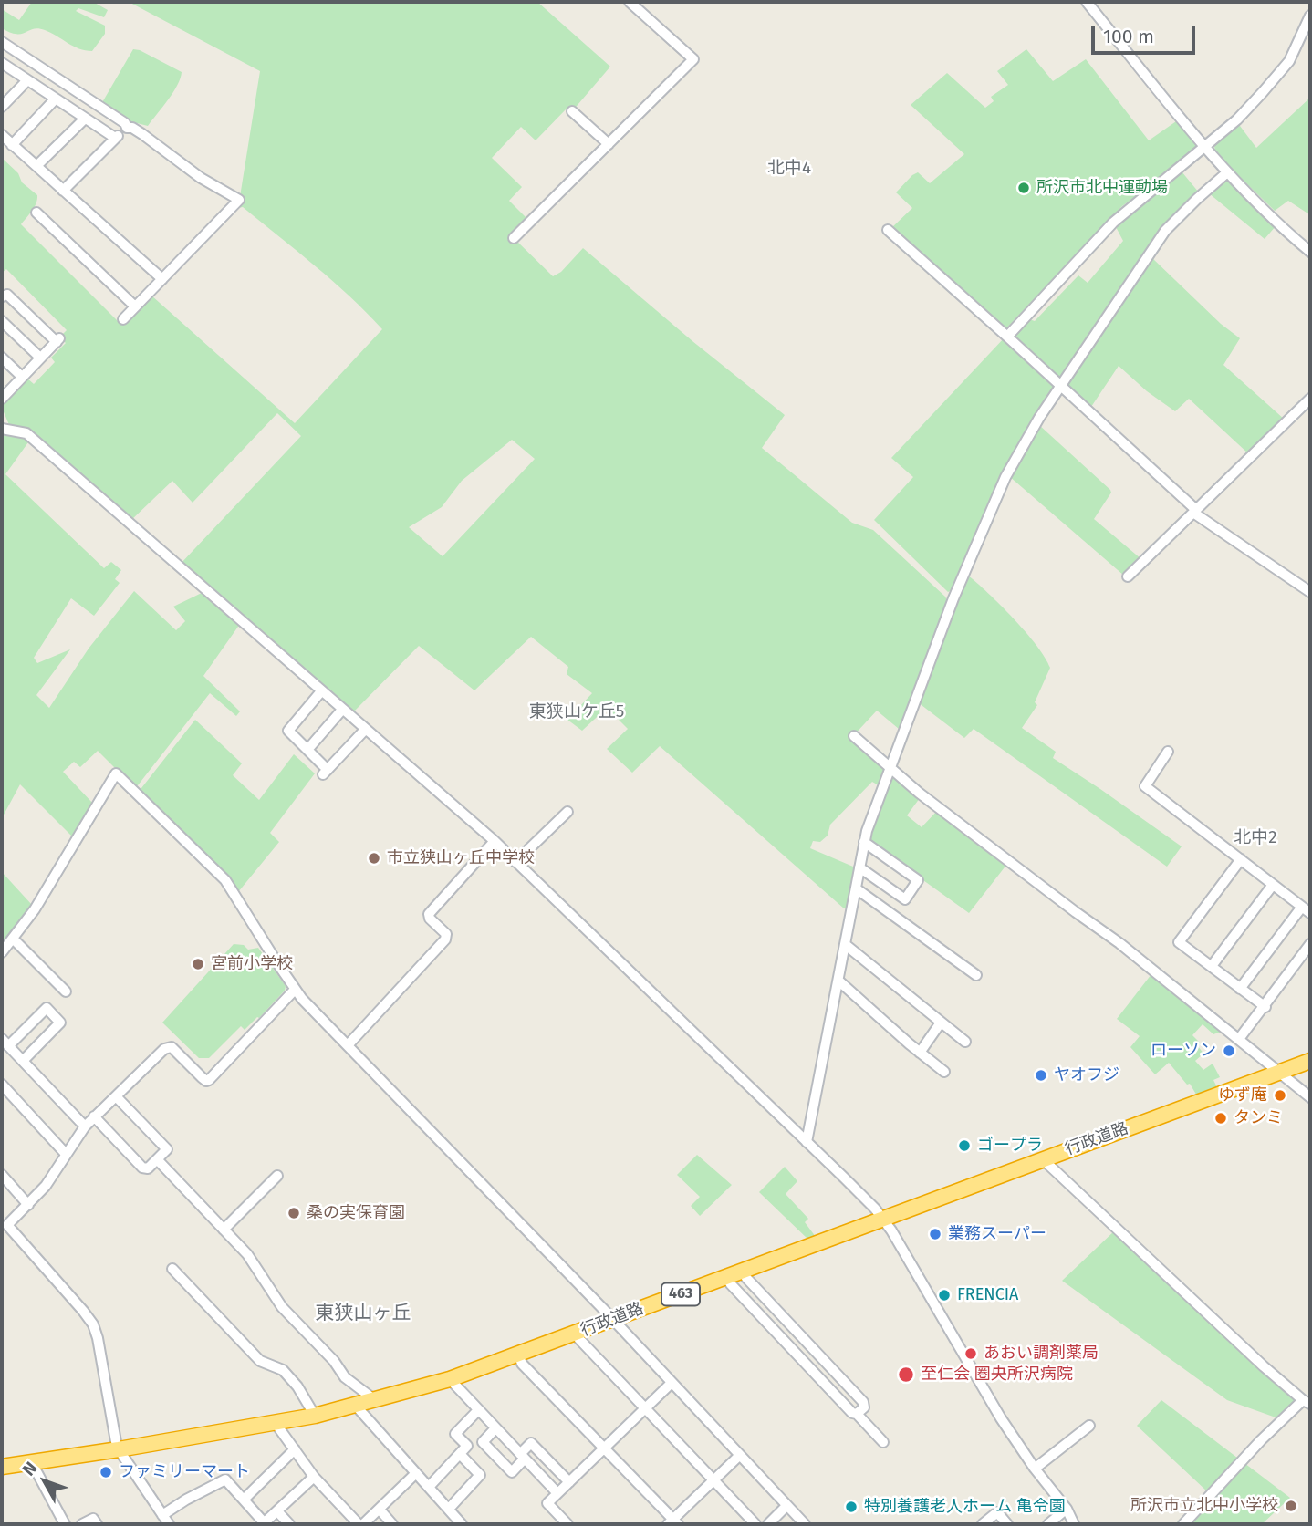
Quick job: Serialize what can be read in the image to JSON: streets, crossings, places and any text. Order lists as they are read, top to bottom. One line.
{"streets":{"highway":["行政道路","463"]},"districts":["北中4","東狭山ケ丘5","北中2","東狭山ヶ丘"],"places":["所沢市北中運動場","市立狭山ヶ丘中学校","宮前小学校","ローソン","ヤオフジ","ゆず庵","タンミ","ゴープラ","桑の実保育園","業務スーパー","FRENCIA","あおい調剤薬局","至仁会 圏央所沢病院","ファミリーマート","所沢市立北中小学校","特別養護老人ホーム 亀令園"],"scale_bar":"100 m","north":"top left"}
